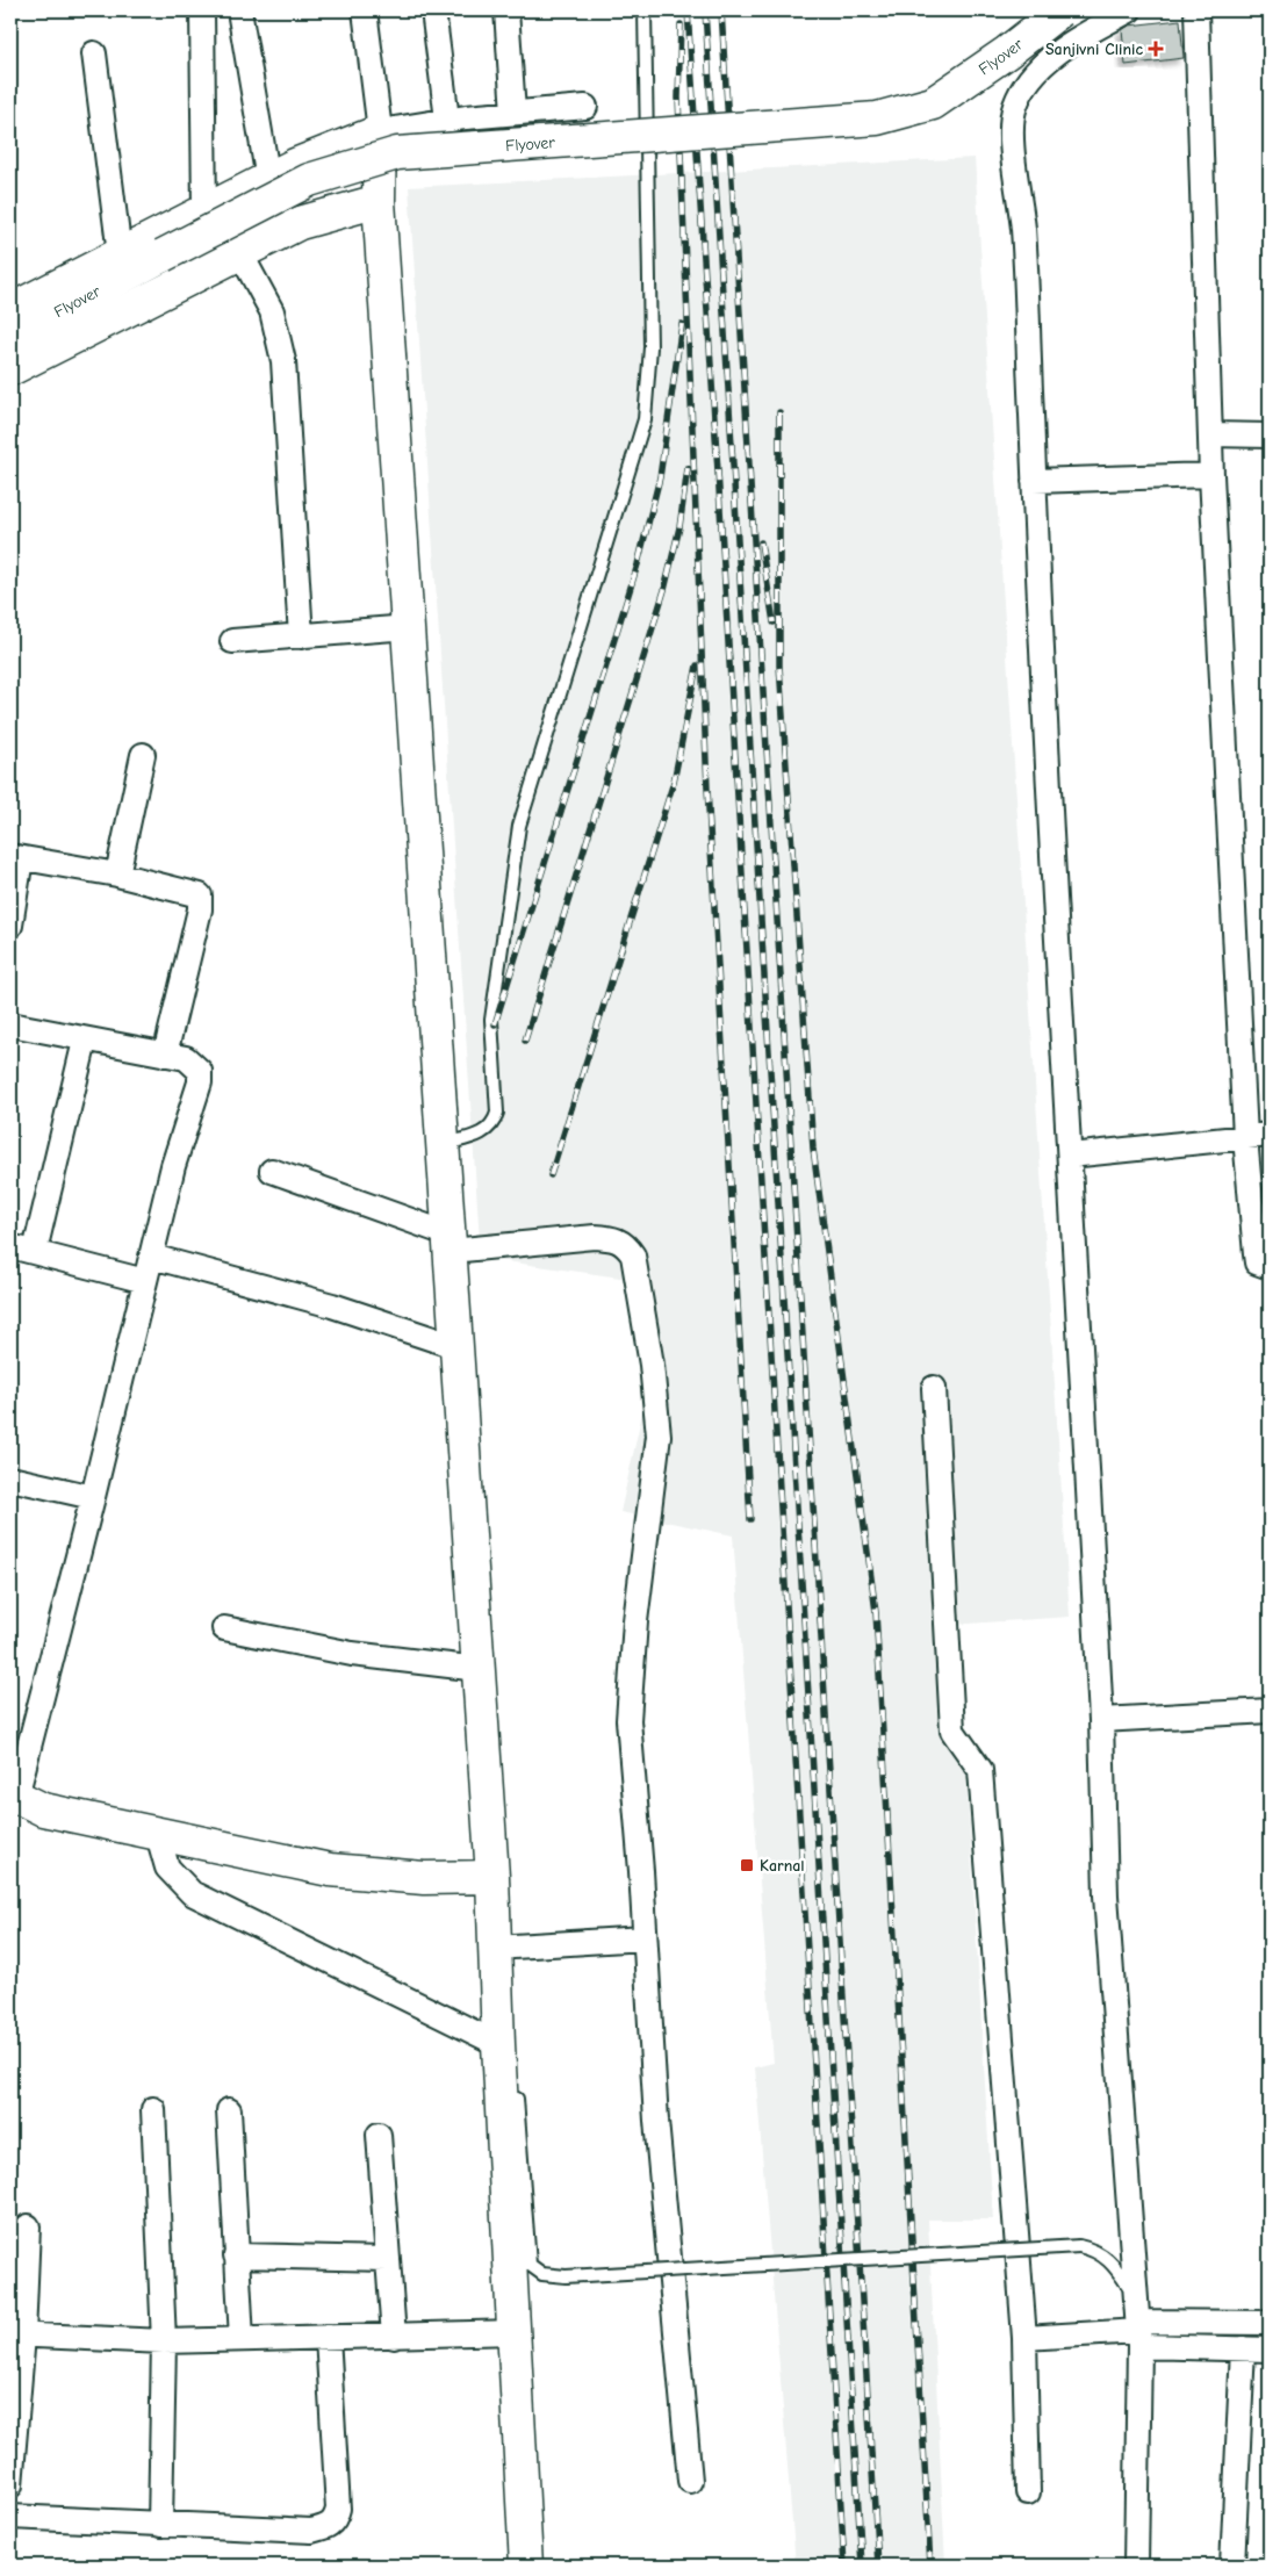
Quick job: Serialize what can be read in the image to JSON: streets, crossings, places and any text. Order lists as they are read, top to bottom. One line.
{"streets":{"main road":["Flyover"]},"places":{"health":["Sanjivni Clinic"],"transit":["Karnal"]}}
